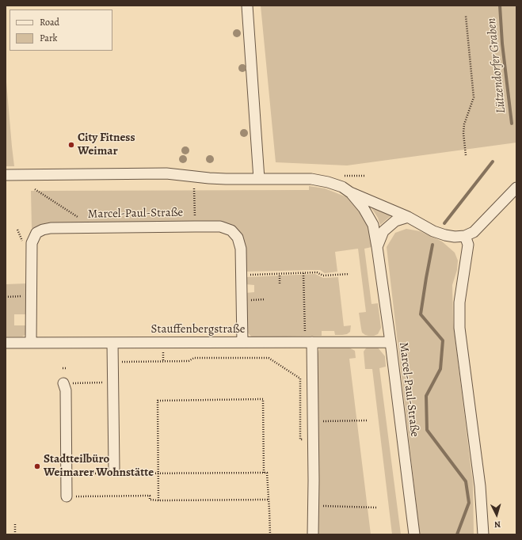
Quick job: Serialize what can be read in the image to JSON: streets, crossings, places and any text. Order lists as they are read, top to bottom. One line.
{"streets":{"street":["Marcel-Paul-Straße","Stauffenbergstraße"]},"crossings":[["Marcel-Paul-Straße","Stauffenbergstraße"]],"water":["Lützendorfer Graben"],"places":["City Fitness Weimar","Stadtteilbüro Weimarer Wohnstätte"],"legend":["Road","Park"],"north":"bottom"}
